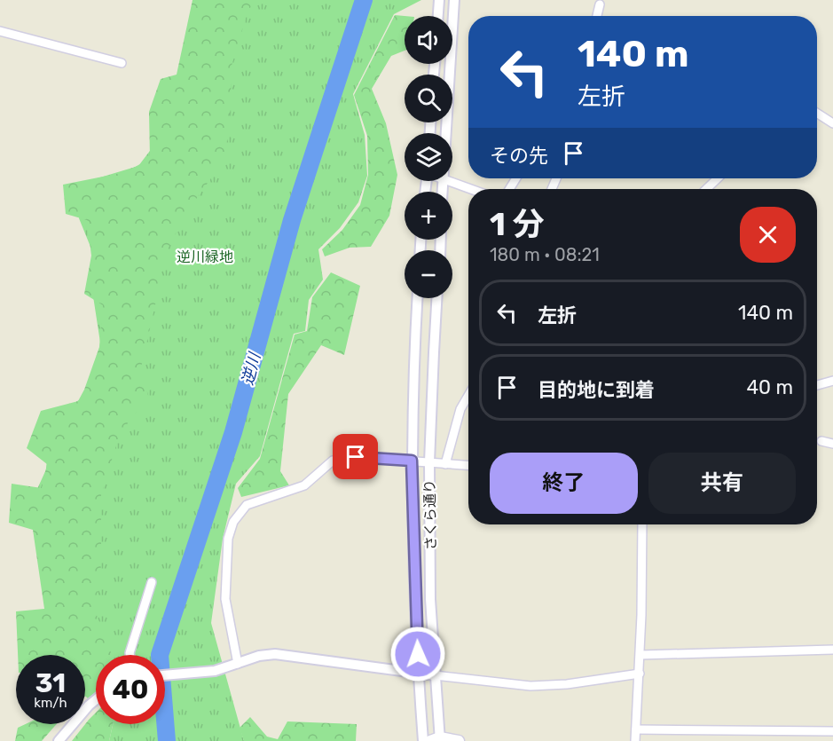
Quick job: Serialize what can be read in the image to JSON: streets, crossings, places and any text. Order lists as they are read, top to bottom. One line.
{"streets":{"street":["さくら通り"]},"water":["逆川"],"parks":["逆川緑地"],"page":{"map_buttons":["+","−"],"turn":["140 m","左折"],"then":"その先","heading":["1 分","180 m · 08:21"],"list":[{"name":"左折","value":"140 m"},{"name":"目的地に到着","value":"40 m"}],"buttons":["終了","共有"],"speed":"31 km/h","limit":"40"}}
